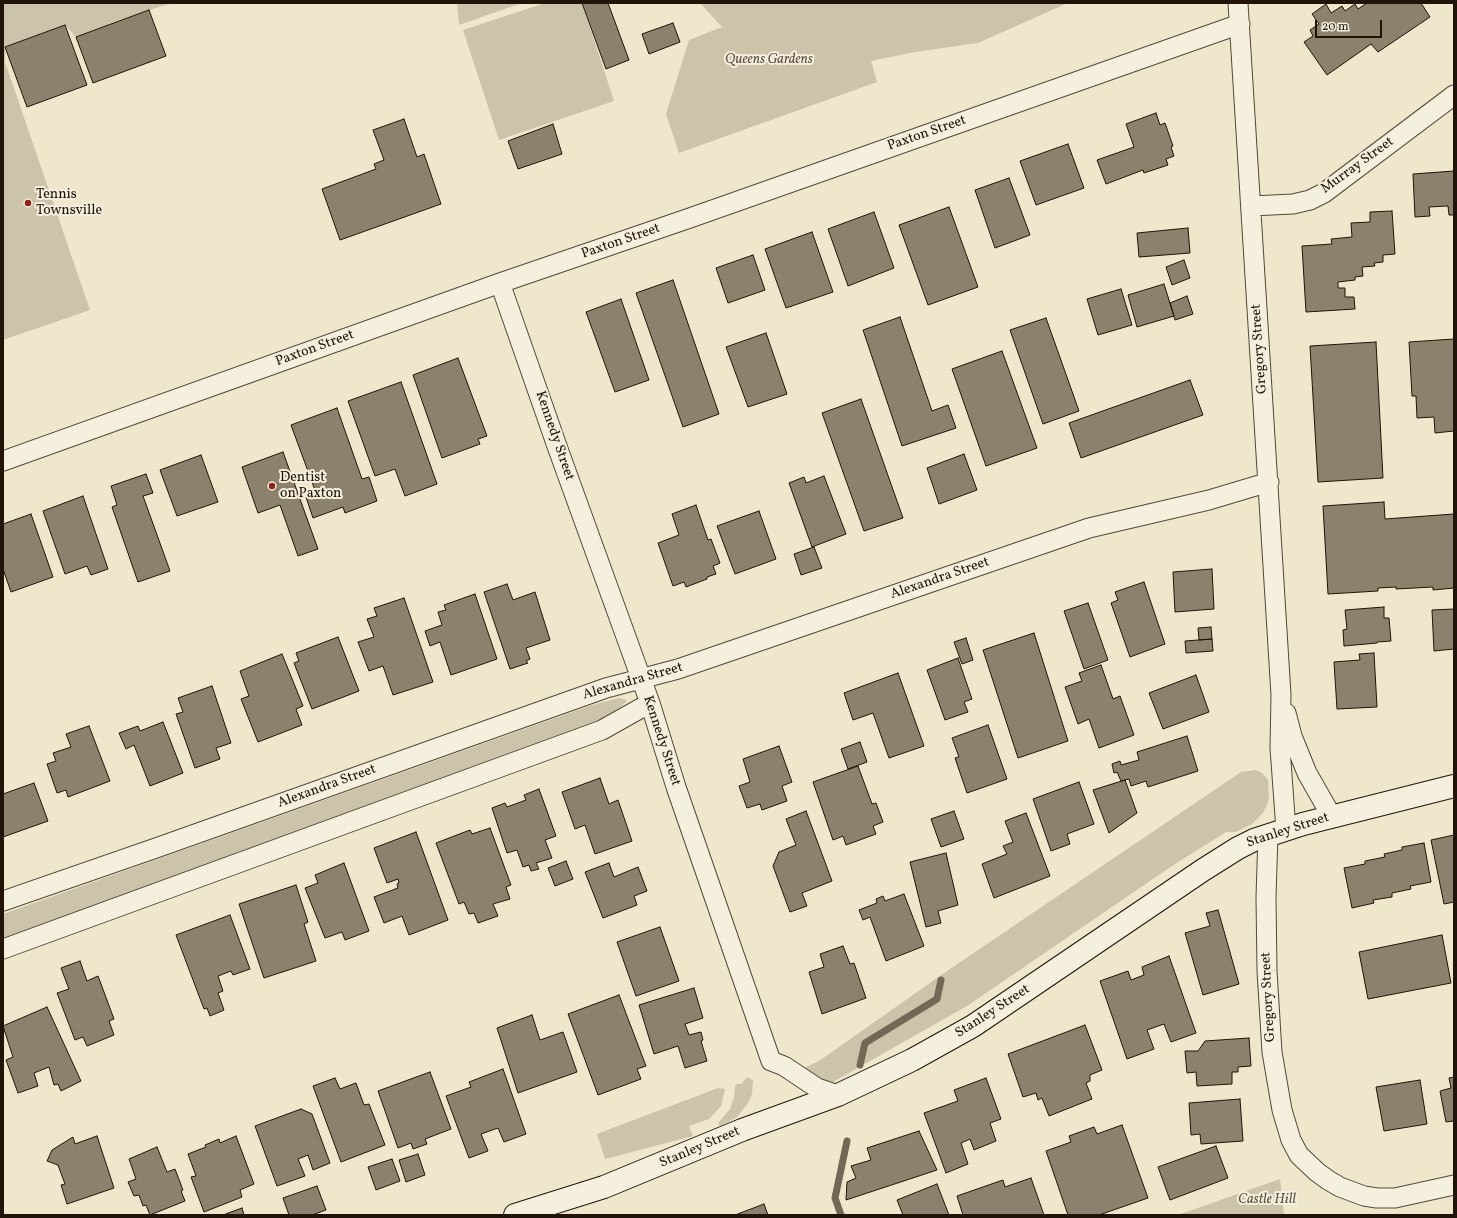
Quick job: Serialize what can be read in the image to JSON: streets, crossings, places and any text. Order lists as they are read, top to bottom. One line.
{"streets":{"main road":["Stanley Street"],"street":["Paxton Street","Murray Street","Gregory Street","Kennedy Street","Alexandra Street"]},"crossings":[["Paxton Street","Gregory Street"],["Paxton Street","Kennedy Street"],["Murray Street","Gregory Street"],["Gregory Street","Alexandra Street"],["Gregory Street","Stanley Street"],["Kennedy Street","Alexandra Street"],["Kennedy Street","Stanley Street"]],"parks":["Queens Gardens","Castle Hill"],"places":["Tennis Townsville","Dentist on Paxton"],"scale_bar":"20 m"}
